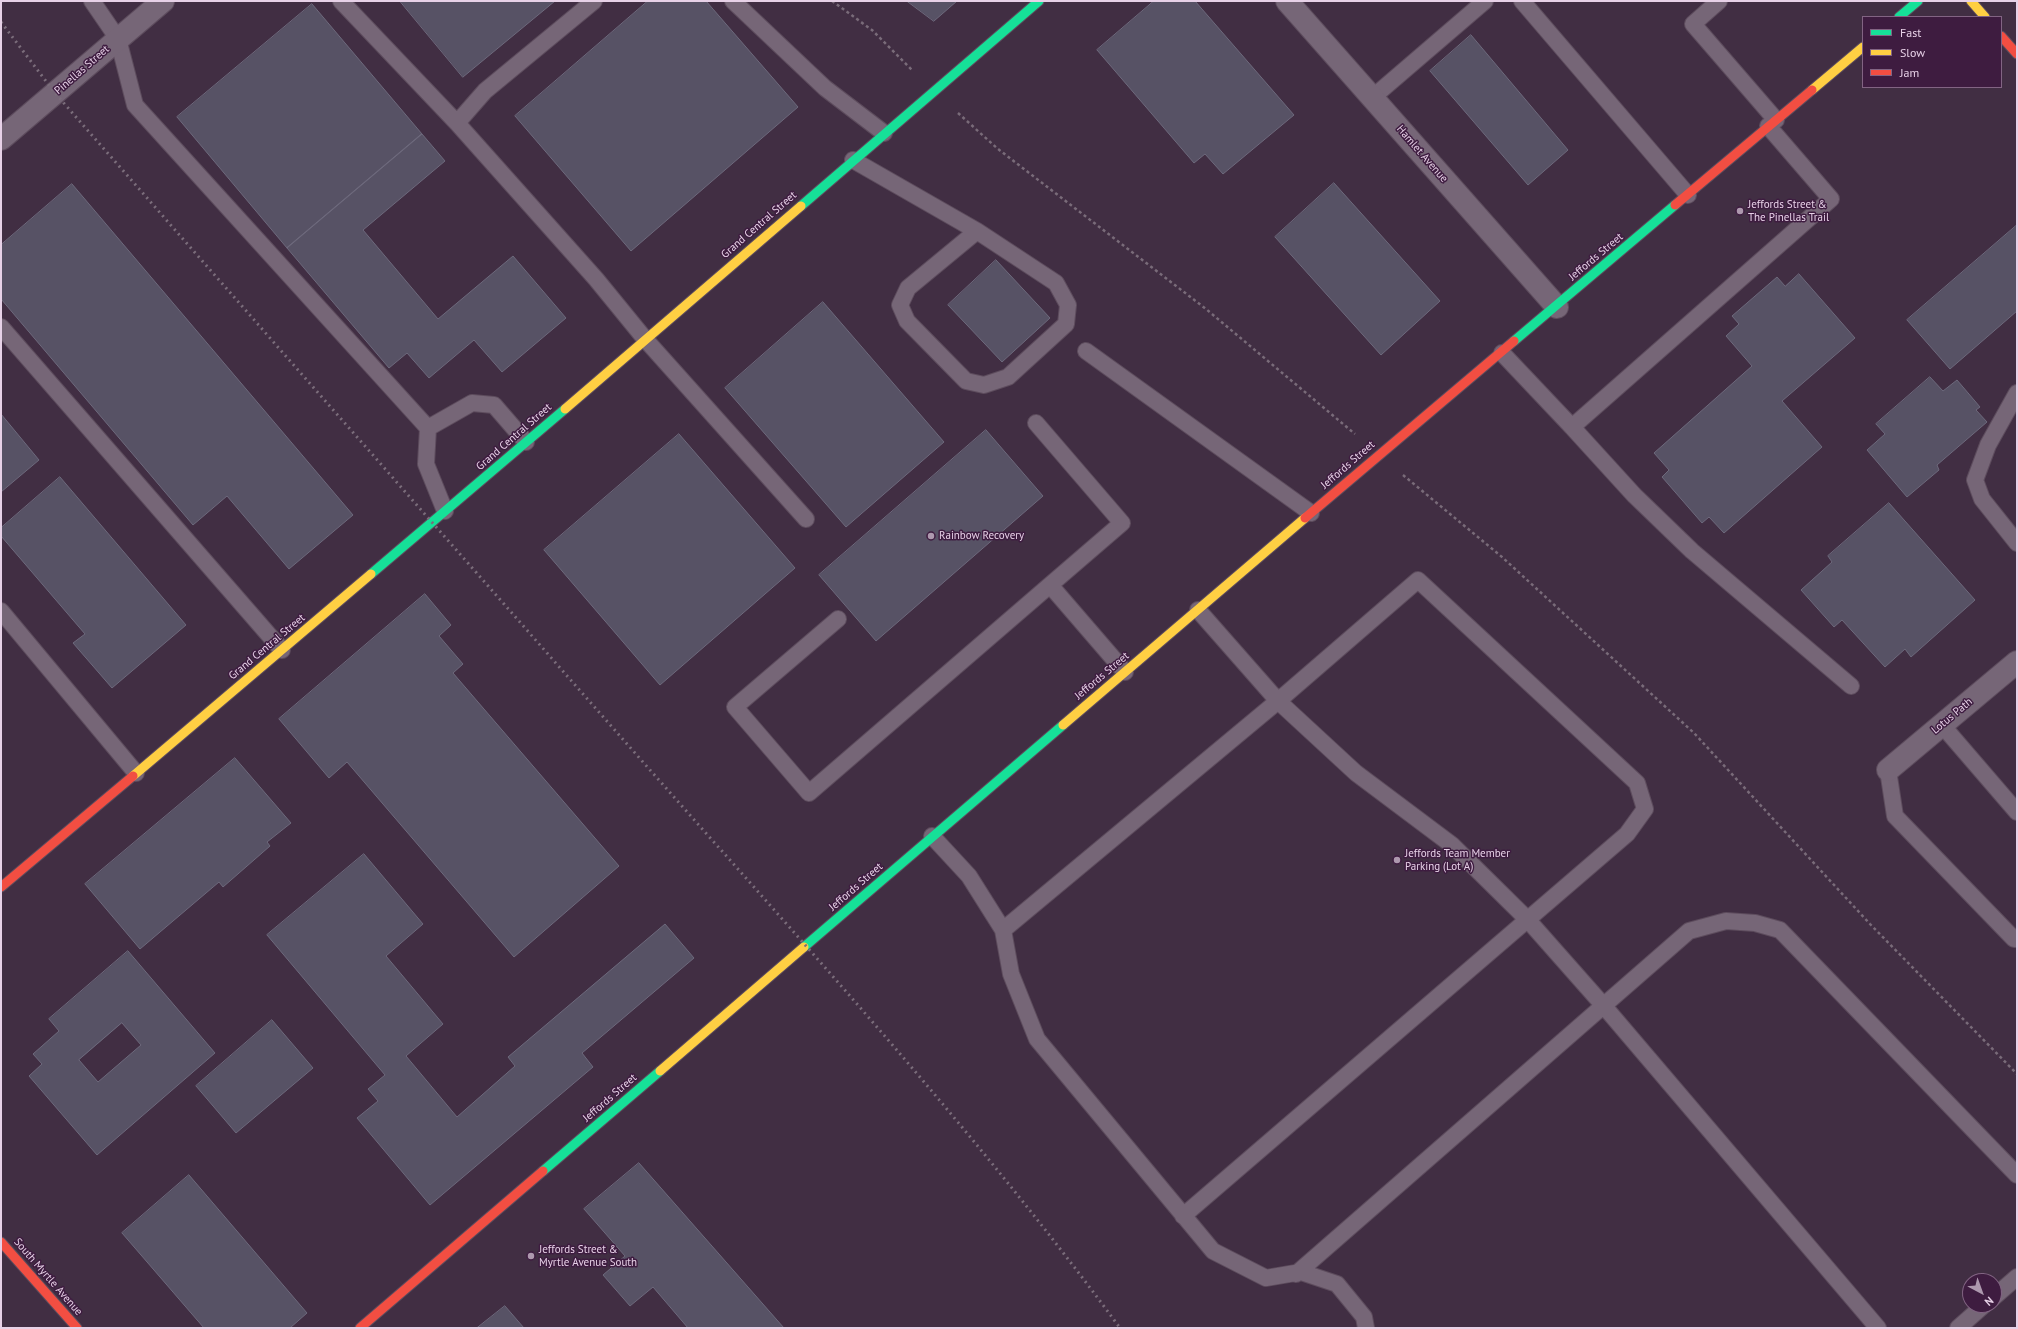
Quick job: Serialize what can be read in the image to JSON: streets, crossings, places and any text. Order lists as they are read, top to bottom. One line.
{"streets":{"street":["Pinellas Street","Hamlet Avenue","Grand Central Street","Jeffords Street","Lotus Path","South Myrtle Avenue"]},"crossings":[["Hamlet Avenue","Jeffords Street"]],"places":["Jeffords Street & The Pinellas Trail","Rainbow Recovery","Jeffords Team Member Parking (Lot A)","Jeffords Street & Myrtle Avenue South"],"legend":["Fast","Slow","Jam"],"north":"bottom right"}
